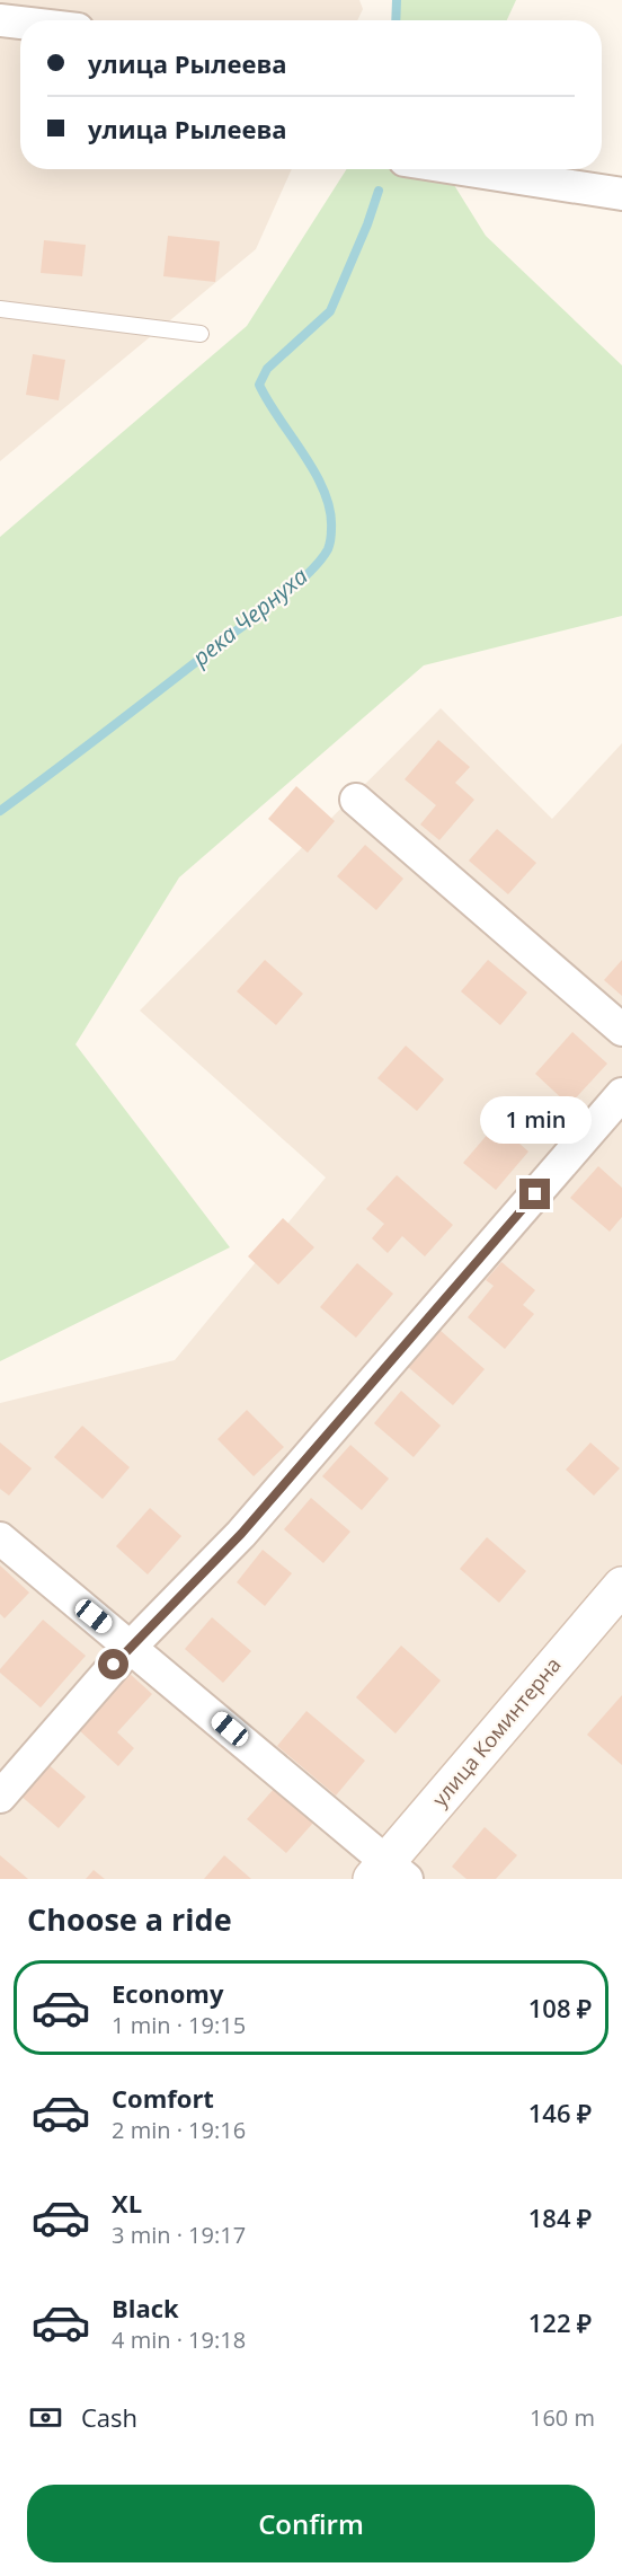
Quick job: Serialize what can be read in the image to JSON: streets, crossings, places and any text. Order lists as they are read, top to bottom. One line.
{"streets":{"street":["улица Коминтерна"]},"water":["река Чернуха"],"page":{"banner":["улица Рылеева","улица Рылеева"],"bubble":"1 min","heading":"Choose a ride","list":[{"name":"Economy","note":"1 min · 19:15","value":"108 ₽"},{"name":"Comfort","note":"2 min · 19:16","value":"146 ₽"},{"name":"XL","note":"3 min · 19:17","value":"184 ₽"},{"name":"Black","note":"4 min · 19:18","value":"122 ₽"}],"pay":["Cash","160 m"],"buttons":"Confirm"}}
